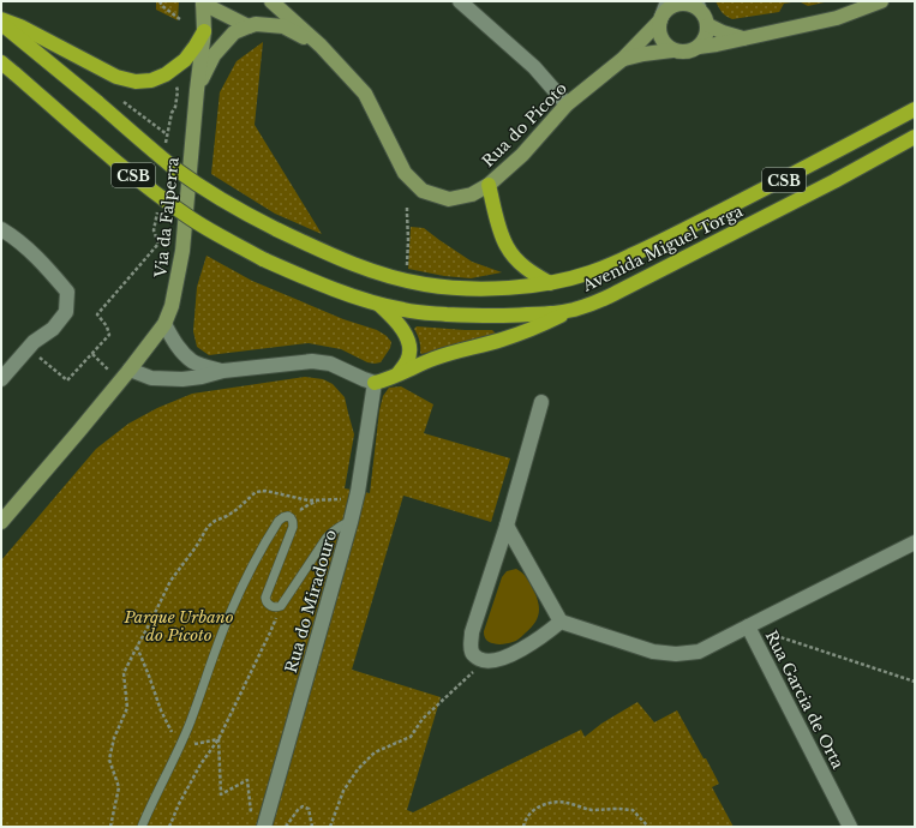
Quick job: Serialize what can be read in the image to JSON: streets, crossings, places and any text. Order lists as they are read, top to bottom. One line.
{"streets":{"highway":["CSB","Avenida Miguel Torga"],"street":["Rua do Picoto","Via da Falperra","Rua do Miradouro","Rua Garcia de Orta"]},"crossings":[["Rua do Picoto","Via da Falperra"]],"parks":["Parque Urbano do Picoto"]}
